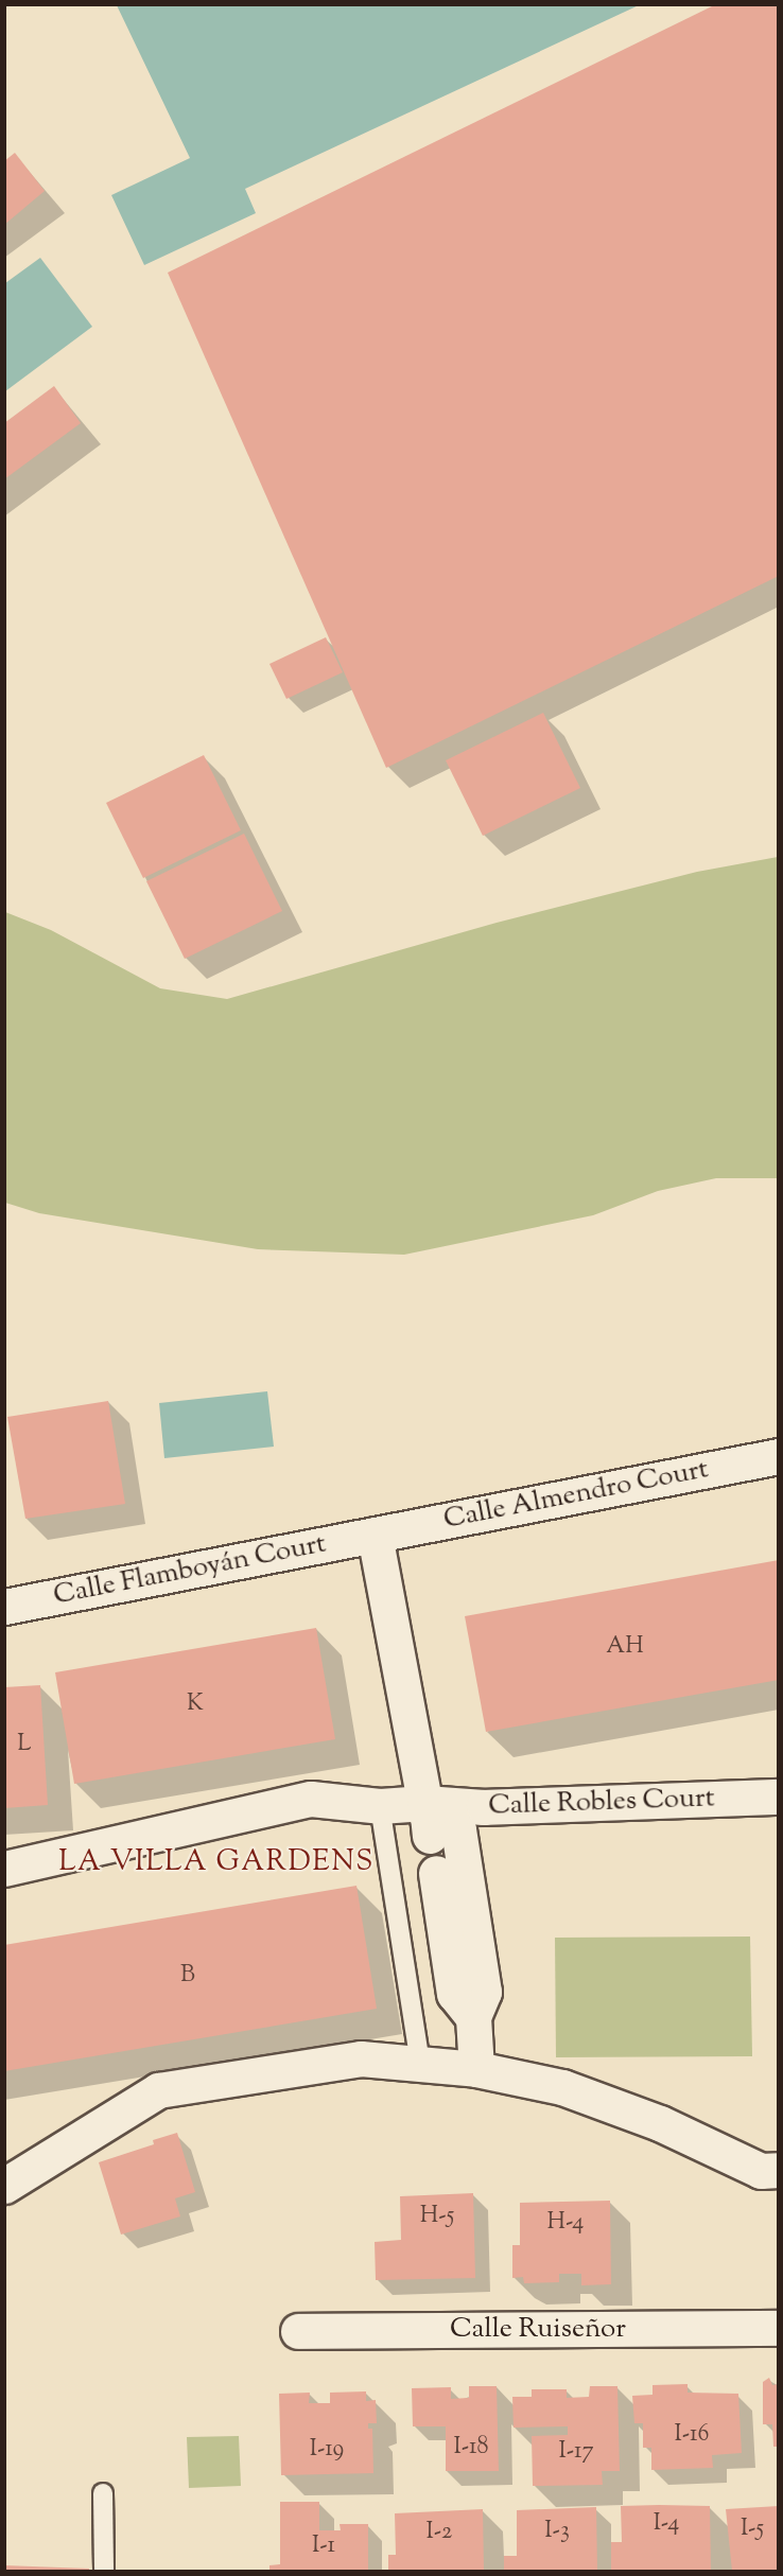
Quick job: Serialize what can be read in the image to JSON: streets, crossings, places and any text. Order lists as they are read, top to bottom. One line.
{"streets":{"street":["Calle Almendro Court","Calle Flamboyán Court","Calle Robles Court","Calle Ruiseñor"]},"crossings":[["Calle Almendro Court","Calle Flamboyán Court"]],"districts":["LA VILLA GARDENS"],"house_numbers":["AH","K","L","B","H-5","H-4","I-16","I-18","I-19","I-17","I-4","I-5","I-3","I-2","I-1"]}
